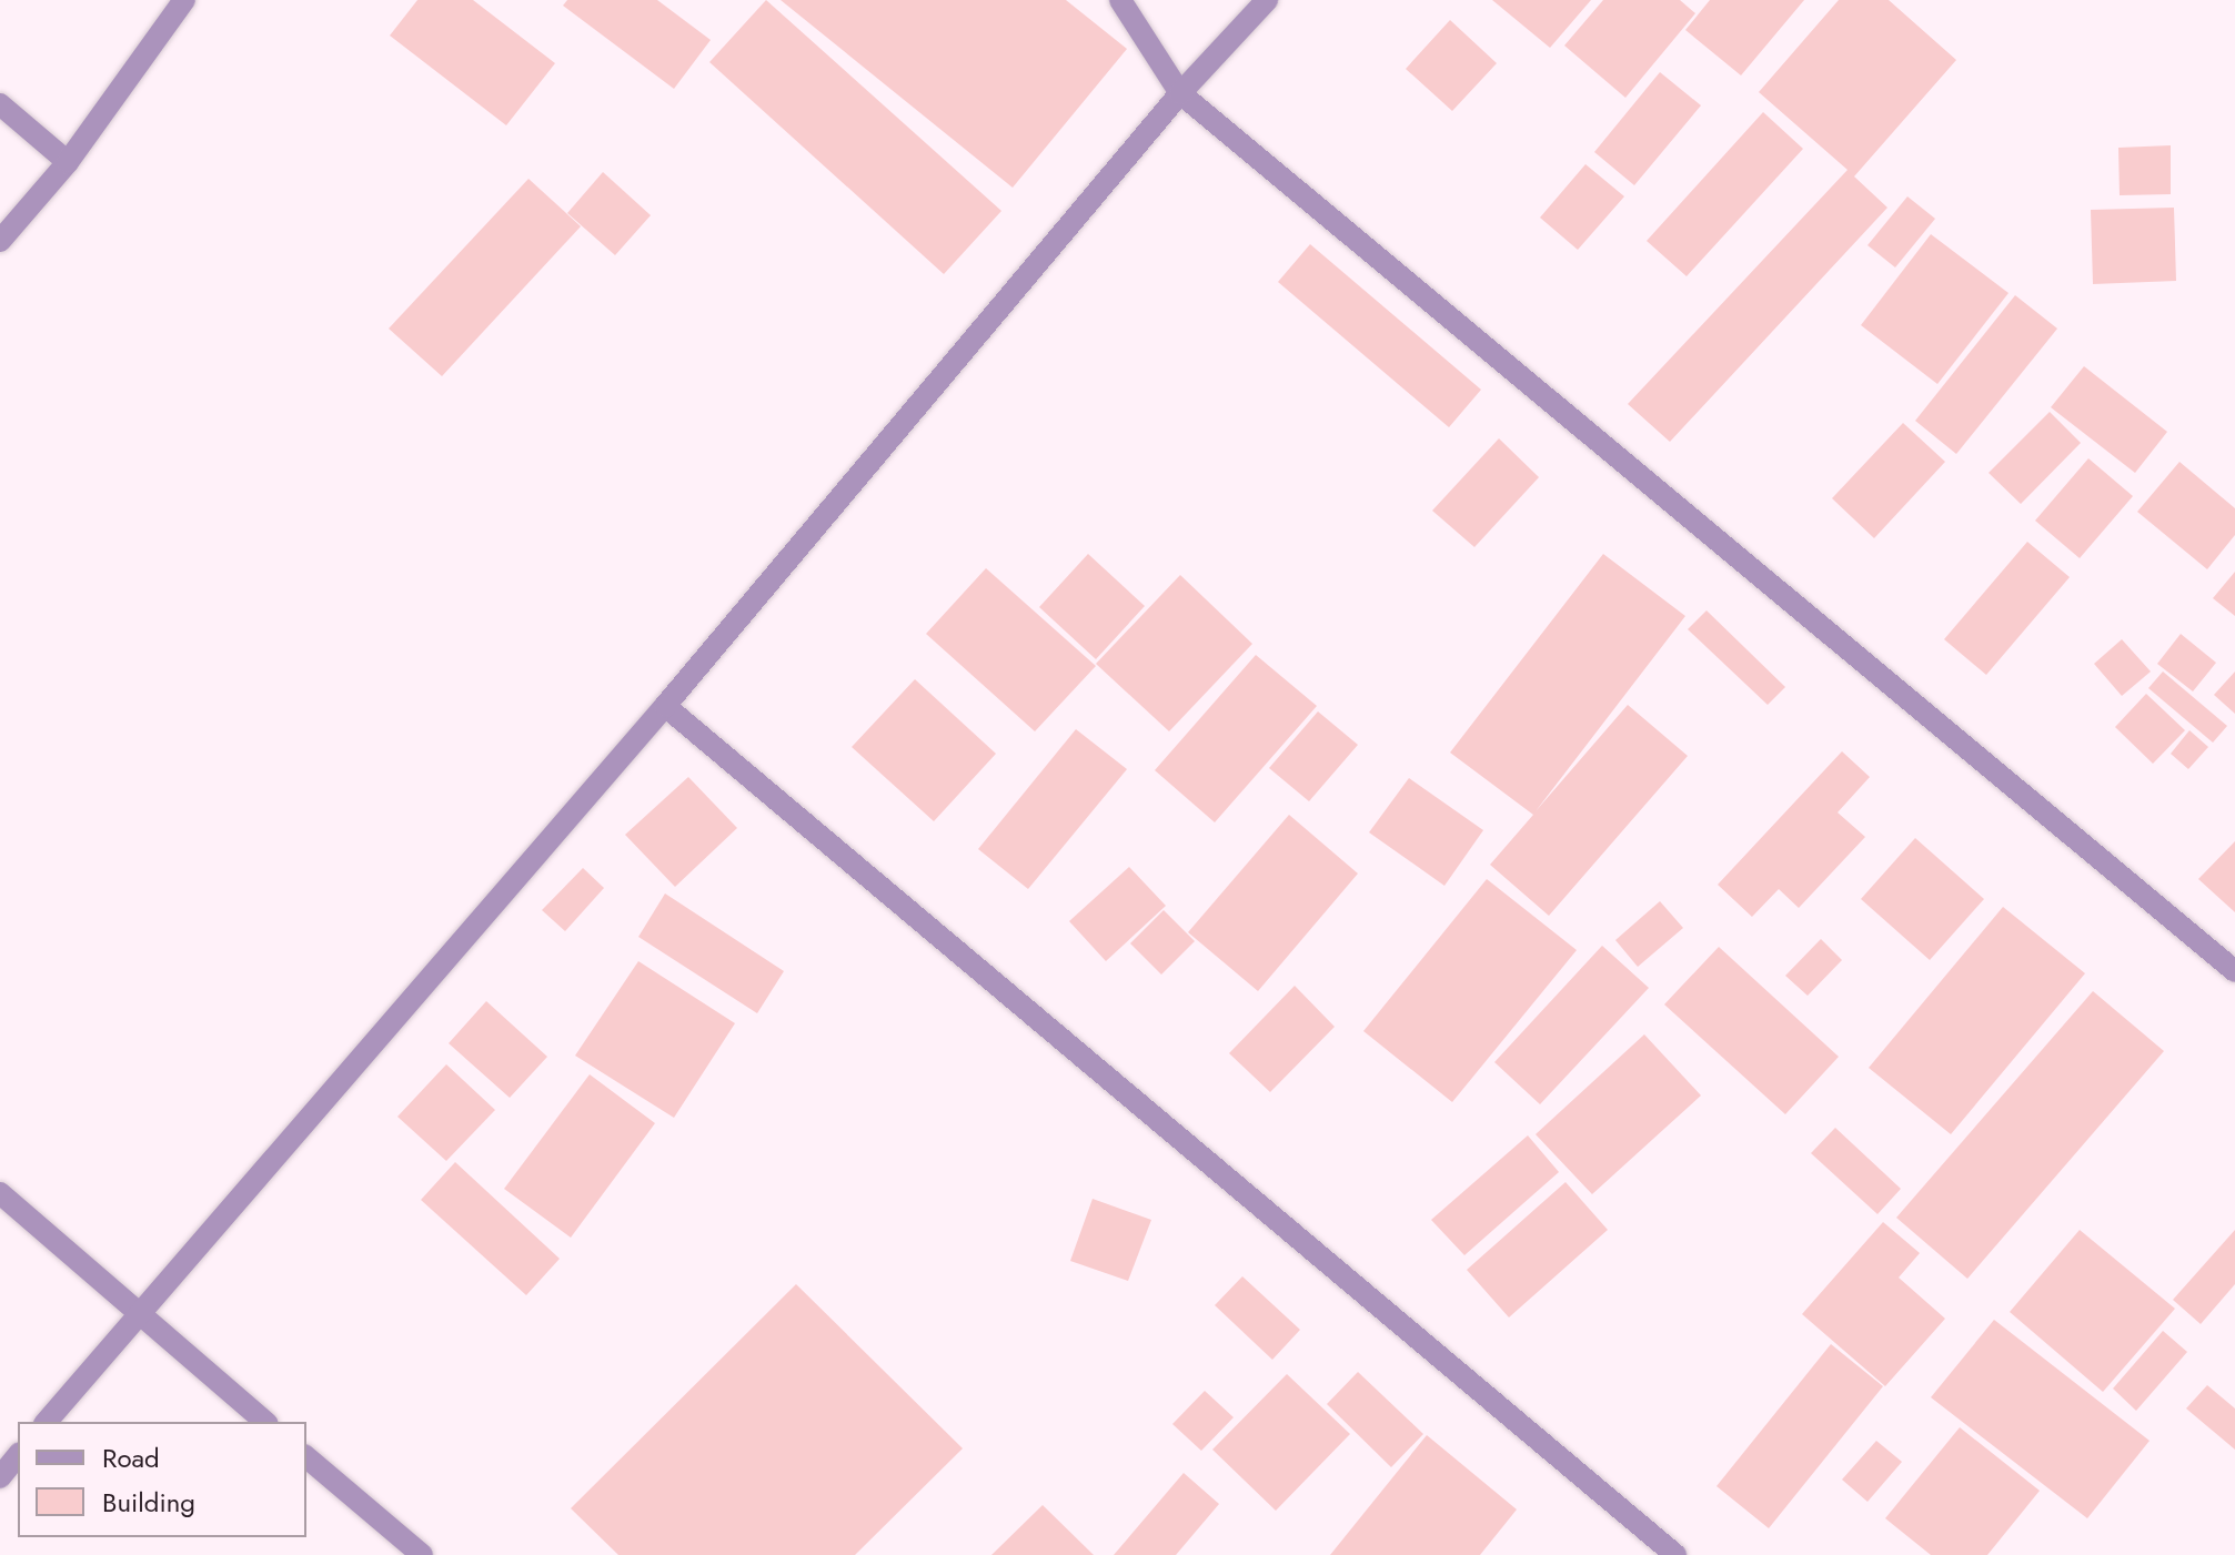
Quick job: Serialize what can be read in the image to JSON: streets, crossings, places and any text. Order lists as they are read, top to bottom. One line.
{"legend":["Road","Building"]}
